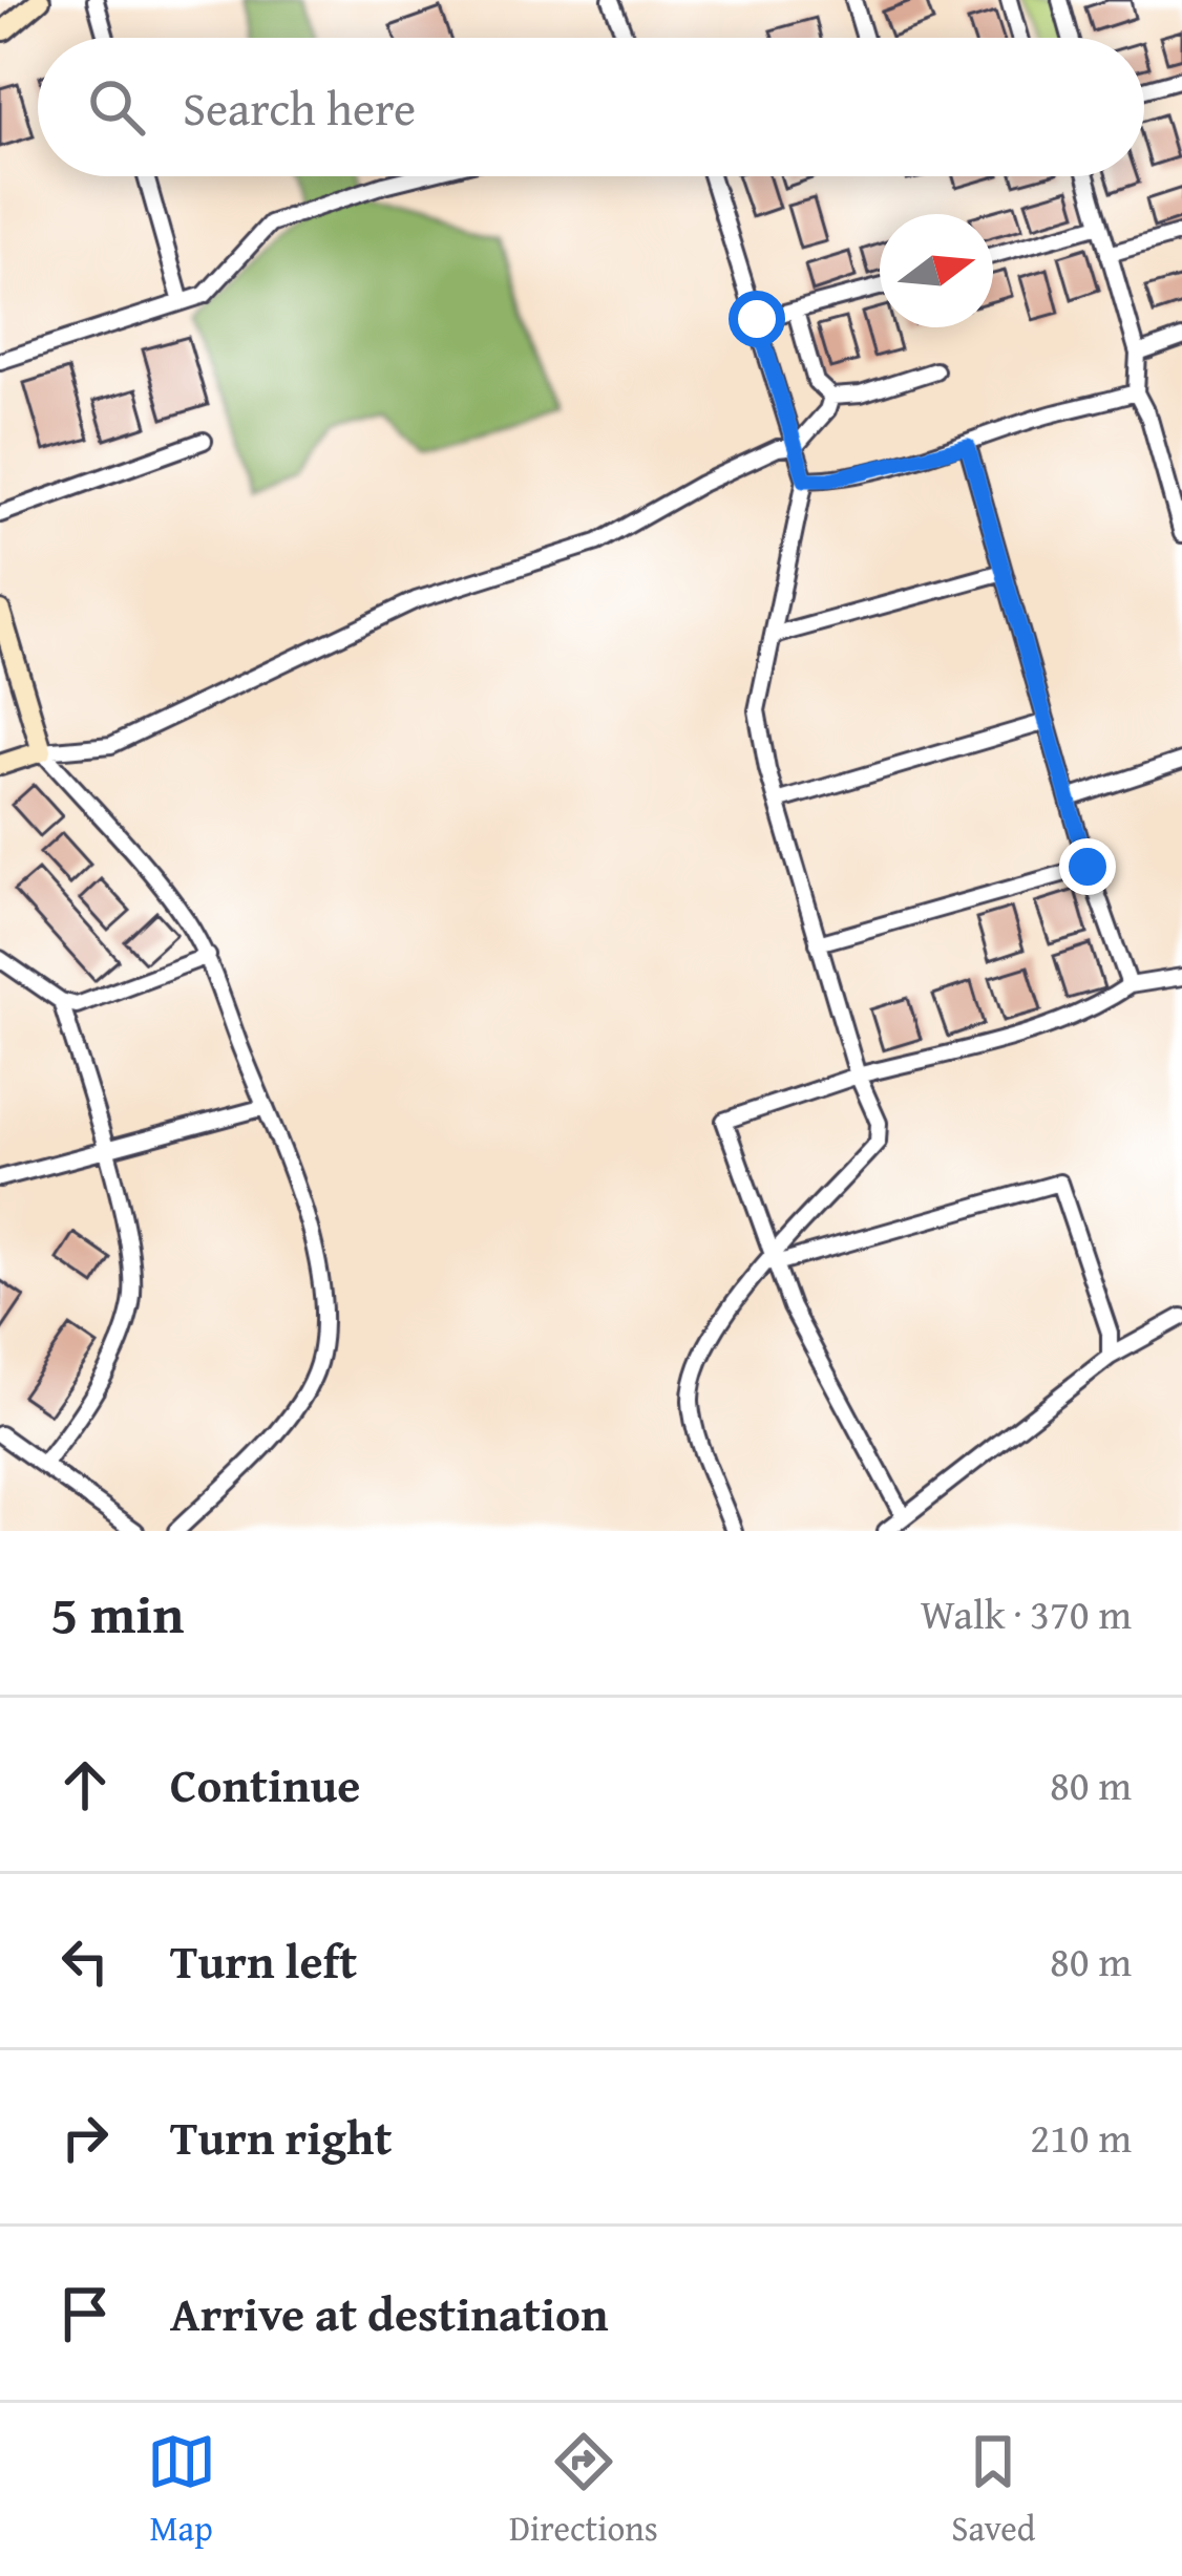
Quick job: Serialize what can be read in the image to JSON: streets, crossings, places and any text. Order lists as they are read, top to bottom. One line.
{"north":"right","page":{"search":"Search here","heading":["5 min","Walk · 370 m"],"list":[["Continue","80 m"],["Turn left","80 m"],["Turn right","210 m"],"Arrive at destination"],"nav":["Map","Directions","Saved"]}}
